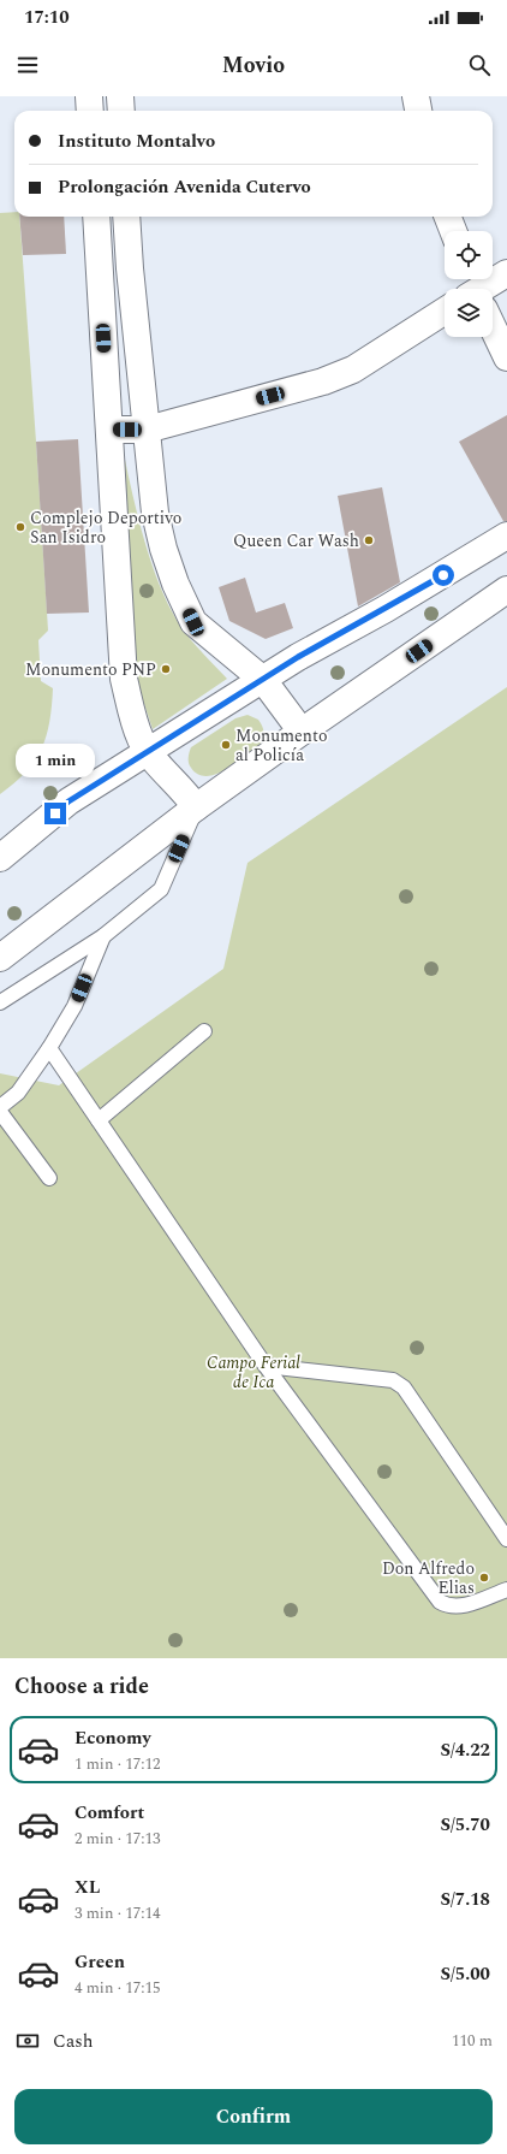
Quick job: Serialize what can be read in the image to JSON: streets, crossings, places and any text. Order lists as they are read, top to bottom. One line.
{"parks":["Campo Ferial de Ica"],"places":["Complejo Deportivo San Isidro","Queen Car Wash","Monumento PNP","Monumento al Policía","Don Alfredo Elias"],"page":{"status":"17:10","header":"Movio","banner":["Instituto Montalvo","Prolongación Avenida Cutervo"],"bubble":"1 min","heading":"Choose a ride","list":[{"name":"Economy","note":"1 min · 17:12","value":"S/4.22"},{"name":"Comfort","note":"2 min · 17:13","value":"S/5.70"},{"name":"XL","note":"3 min · 17:14","value":"S/7.18"},{"name":"Green","note":"4 min · 17:15","value":"S/5.00"}],"pay":["Cash","110 m"],"buttons":"Confirm"}}
